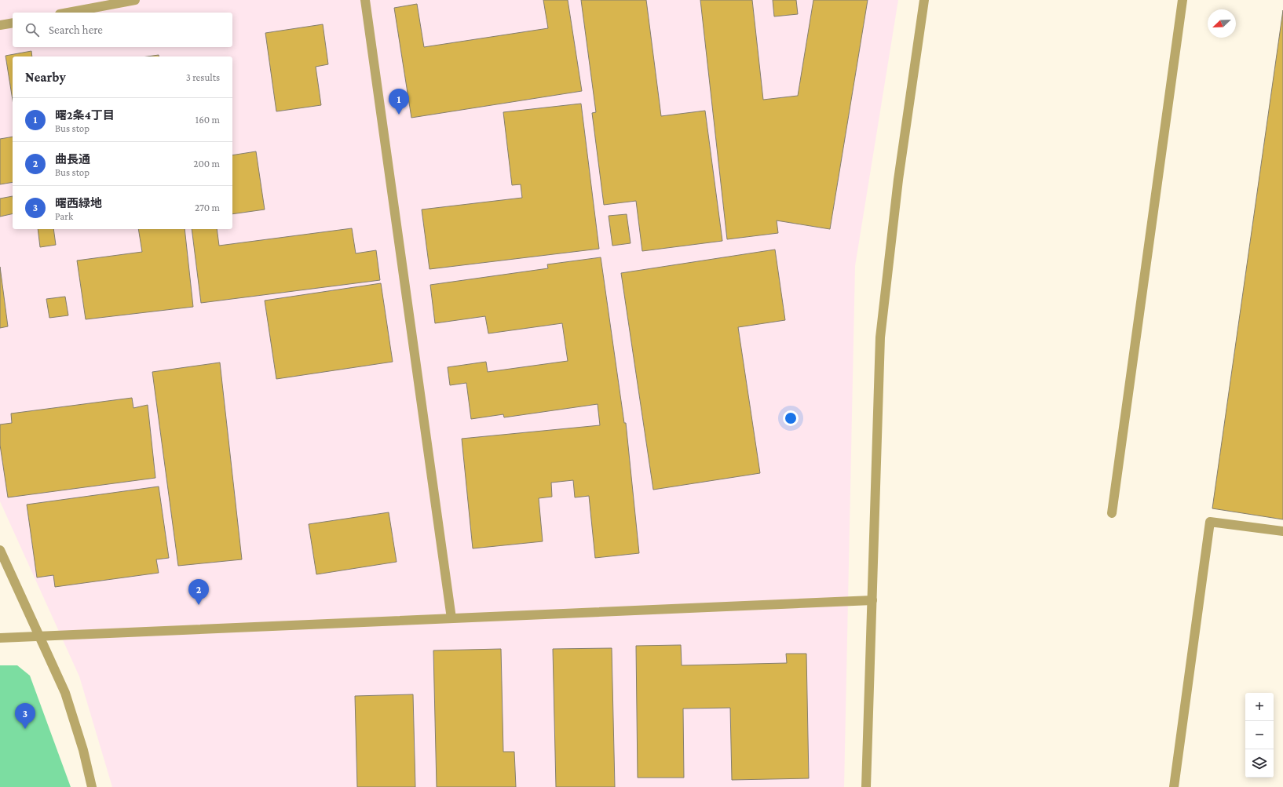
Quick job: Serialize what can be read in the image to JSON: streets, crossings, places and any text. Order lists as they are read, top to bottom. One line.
{"north":"bottom left","page":{"search":"Search here","heading":["Nearby","3 results"],"pins":["1","2","3"],"list":[{"mark":"1","name":"曙2条4丁目","note":"Bus stop","value":"160 m"},{"mark":"2","name":"曲長通","note":"Bus stop","value":"200 m"},{"mark":"3","name":"曙西緑地","note":"Park","value":"270 m"}],"map_buttons":["+","−"]}}
